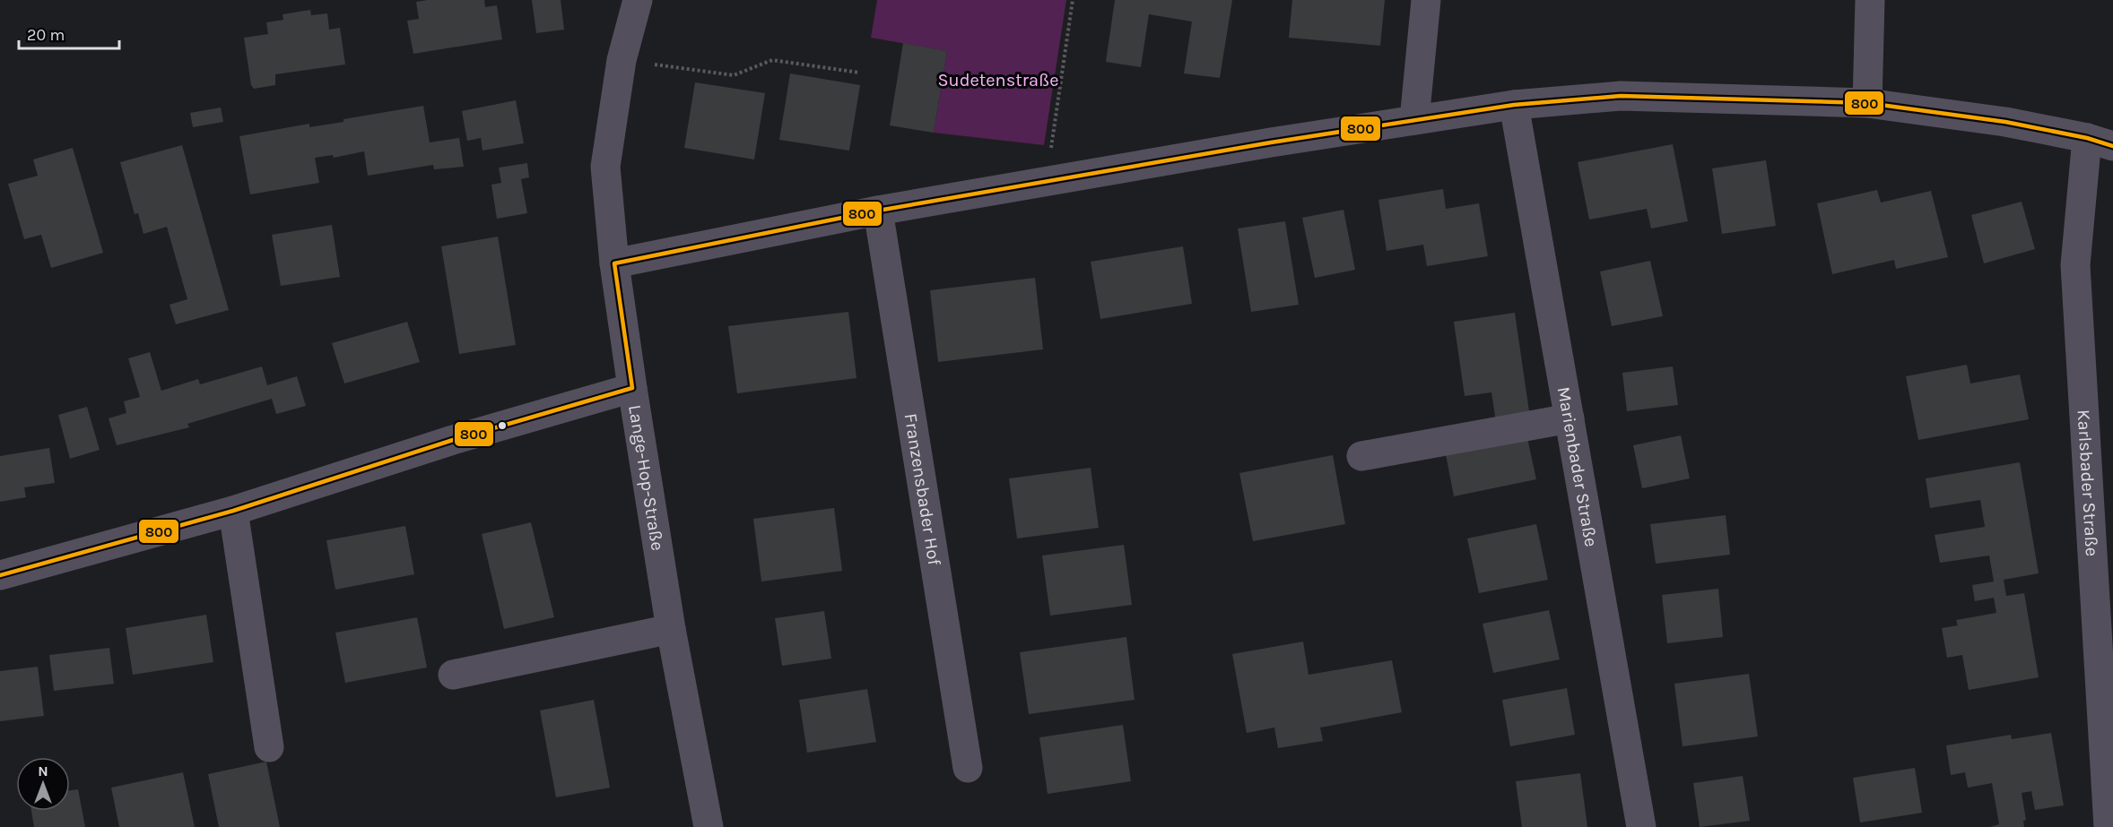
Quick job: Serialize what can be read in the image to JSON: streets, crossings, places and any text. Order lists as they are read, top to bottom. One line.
{"streets":{"street":["Marienbader Straße","Lange-Hop-Straße","Karlsbader Straße","Franzensbader Hof"]},"parks":["Sudetenstraße"],"lines":["transit line 800"],"scale_bar":"20 m","north":"top"}
